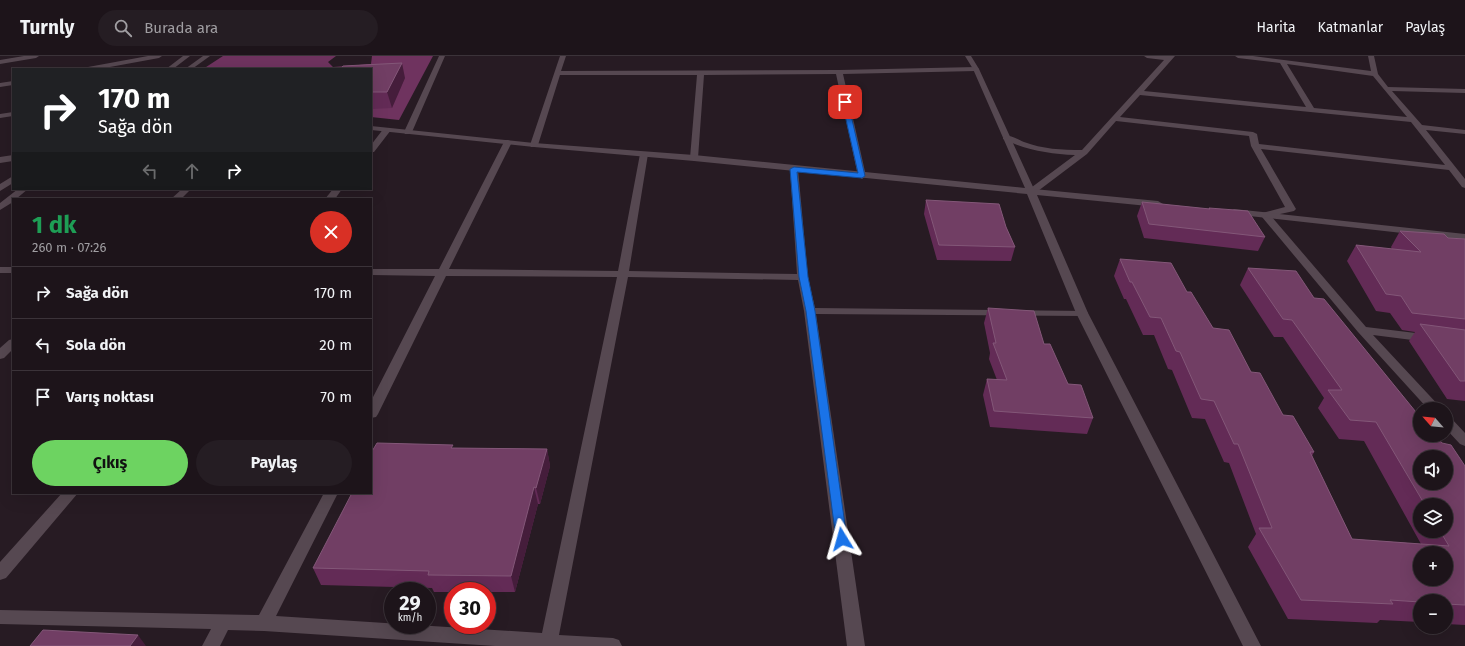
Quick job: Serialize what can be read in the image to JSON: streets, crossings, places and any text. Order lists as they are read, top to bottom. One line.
{"north":"top left","page":{"header":"Turnly","search":"Burada ara","nav":["Harita","Katmanlar","Paylaş"],"turn":["170 m","Sağa dön"],"heading":["1 dk","260 m · 07:26"],"list":[{"name":"Sağa dön","value":"170 m"},{"name":"Sola dön","value":"20 m"},{"name":"Varış noktası","value":"70 m"}],"map_buttons":["+","−"],"buttons":["Çıkış","Paylaş"],"speed":"29 km/h","limit":"30"}}
